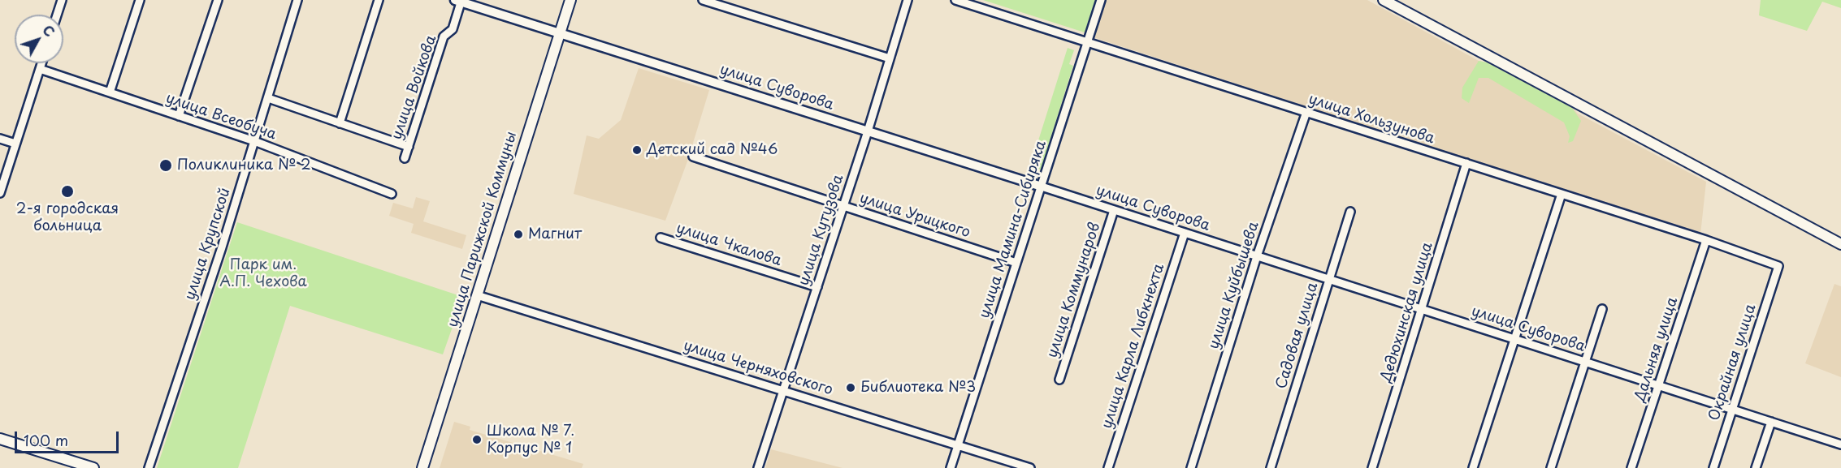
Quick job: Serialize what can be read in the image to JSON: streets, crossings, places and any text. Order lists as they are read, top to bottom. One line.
{"streets":{"main road":["улица Парижской Коммуны"],"street":["улица Войкова","улица Суворова","улица Всеобуча","улица Хользунова","улица Урицкого","улица Мамина-Сибиряка","улица Кутузова","улица Крупской","улица Чкалова","улица Куйбышева","улица Коммунаров","Дедюхинская улица","Садовая улица","улица Карла Либкнехта","Дальняя улица","Окрайная улица","улица Черняховского"]},"crossings":[["улица Войкова","улица Суворова"],["улица Суворова","улица Парижской Коммуны"],["улица Суворова","улица Мамина-Сибиряка"],["улица Суворова","улица Кутузова"],["улица Суворова","улица Куйбышева"],["улица Суворова","улица Коммунаров"],["улица Суворова","Дедюхинская улица"],["улица Суворова","Садовая улица"],["улица Суворова","улица Карла Либкнехта"],["улица Суворова","Дальняя улица"],["улица Суворова","Окрайная улица"],["улица Всеобуча","улица Крупской"],["улица Хользунова","улица Мамина-Сибиряка"],["улица Хользунова","улица Куйбышева"],["улица Хользунова","Дедюхинская улица"],["улица Хользунова","Дальняя улица"],["улица Хользунова","Окрайная улица"],["улица Урицкого","улица Мамина-Сибиряка"],["улица Урицкого","улица Кутузова"],["улица Парижской Коммуны","улица Черняховского"],["улица Мамина-Сибиряка","улица Черняховского"],["улица Кутузова","улица Чкалова"],["улица Кутузова","улица Черняховского"]],"parks":["Парк им. А.П. Чехова"],"places":["Детский сад №46","Поликлиника № 2","2-я городская больница","Магнит","Библиотека №3","Школа № 7. Корпус № 1"],"scale_bar":"100 m","north":"top right"}
